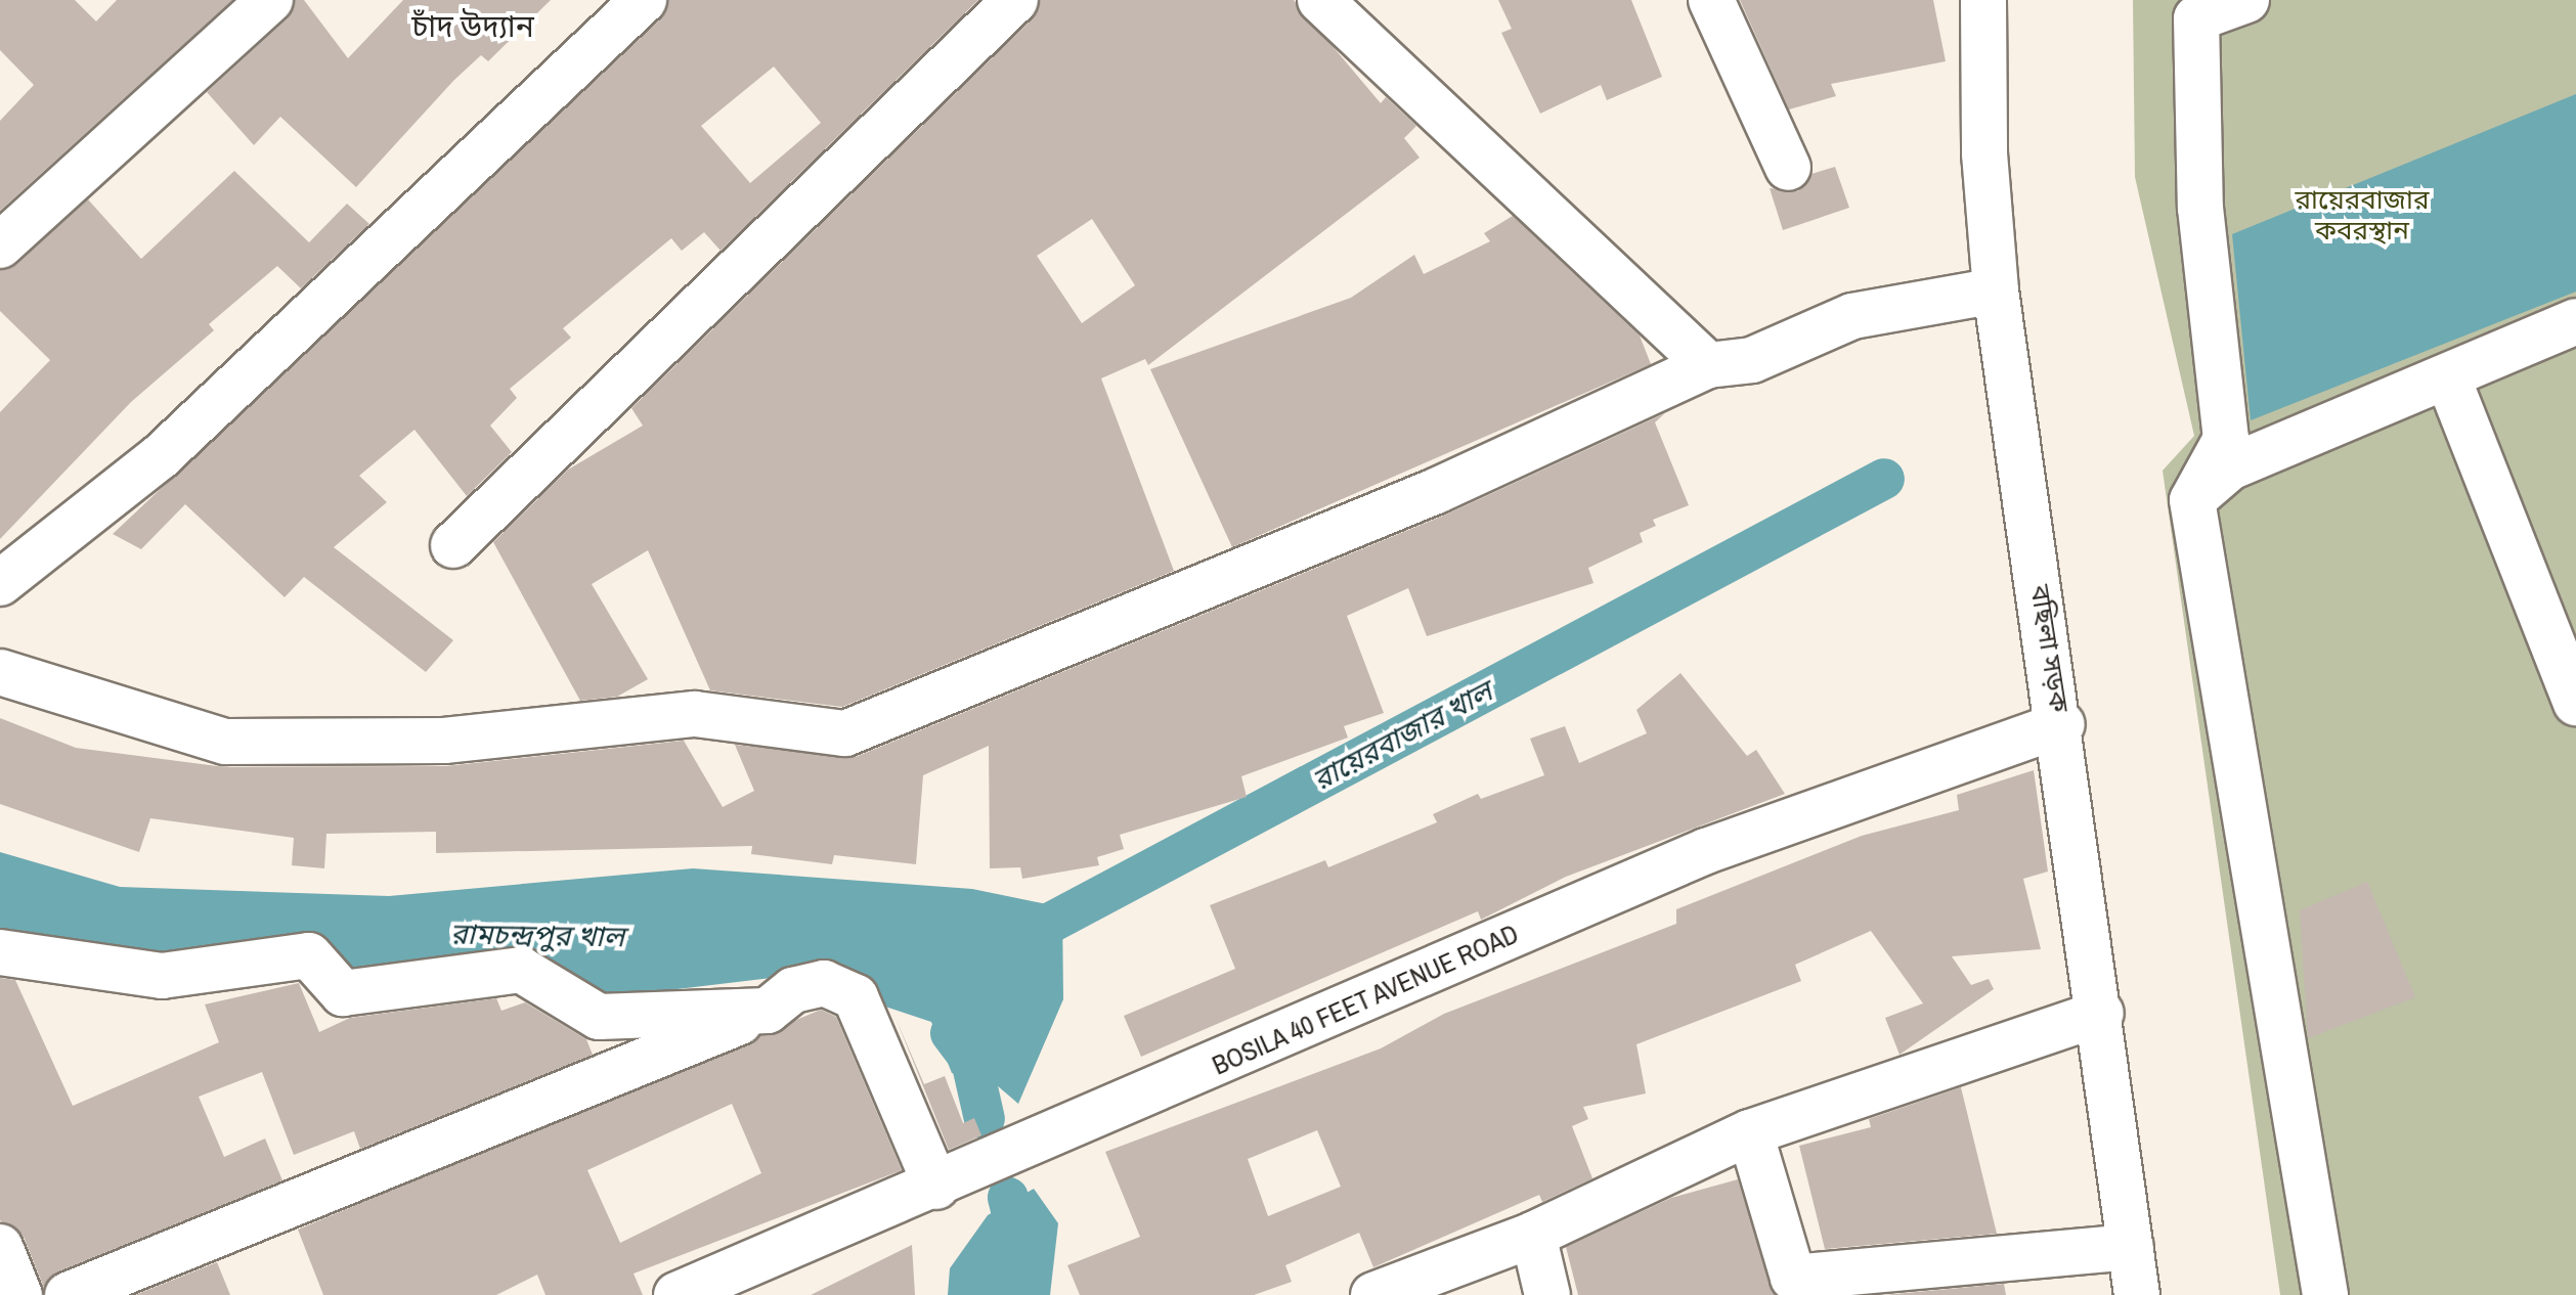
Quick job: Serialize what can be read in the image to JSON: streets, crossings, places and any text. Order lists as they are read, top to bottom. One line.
{"streets":{"street":["বছিলা সড়ক","BOSILA 40 FEET AVENUE ROAD"]},"crossings":[["বছিলা সড়ক","BOSILA 40 FEET AVENUE ROAD"]],"districts":["চাঁদ উদ্যান"],"water":["রায়েরবাজার খাল","রামচন্দ্রপুর খাল"],"parks":["রায়েরবাজার কবরস্থান"]}
